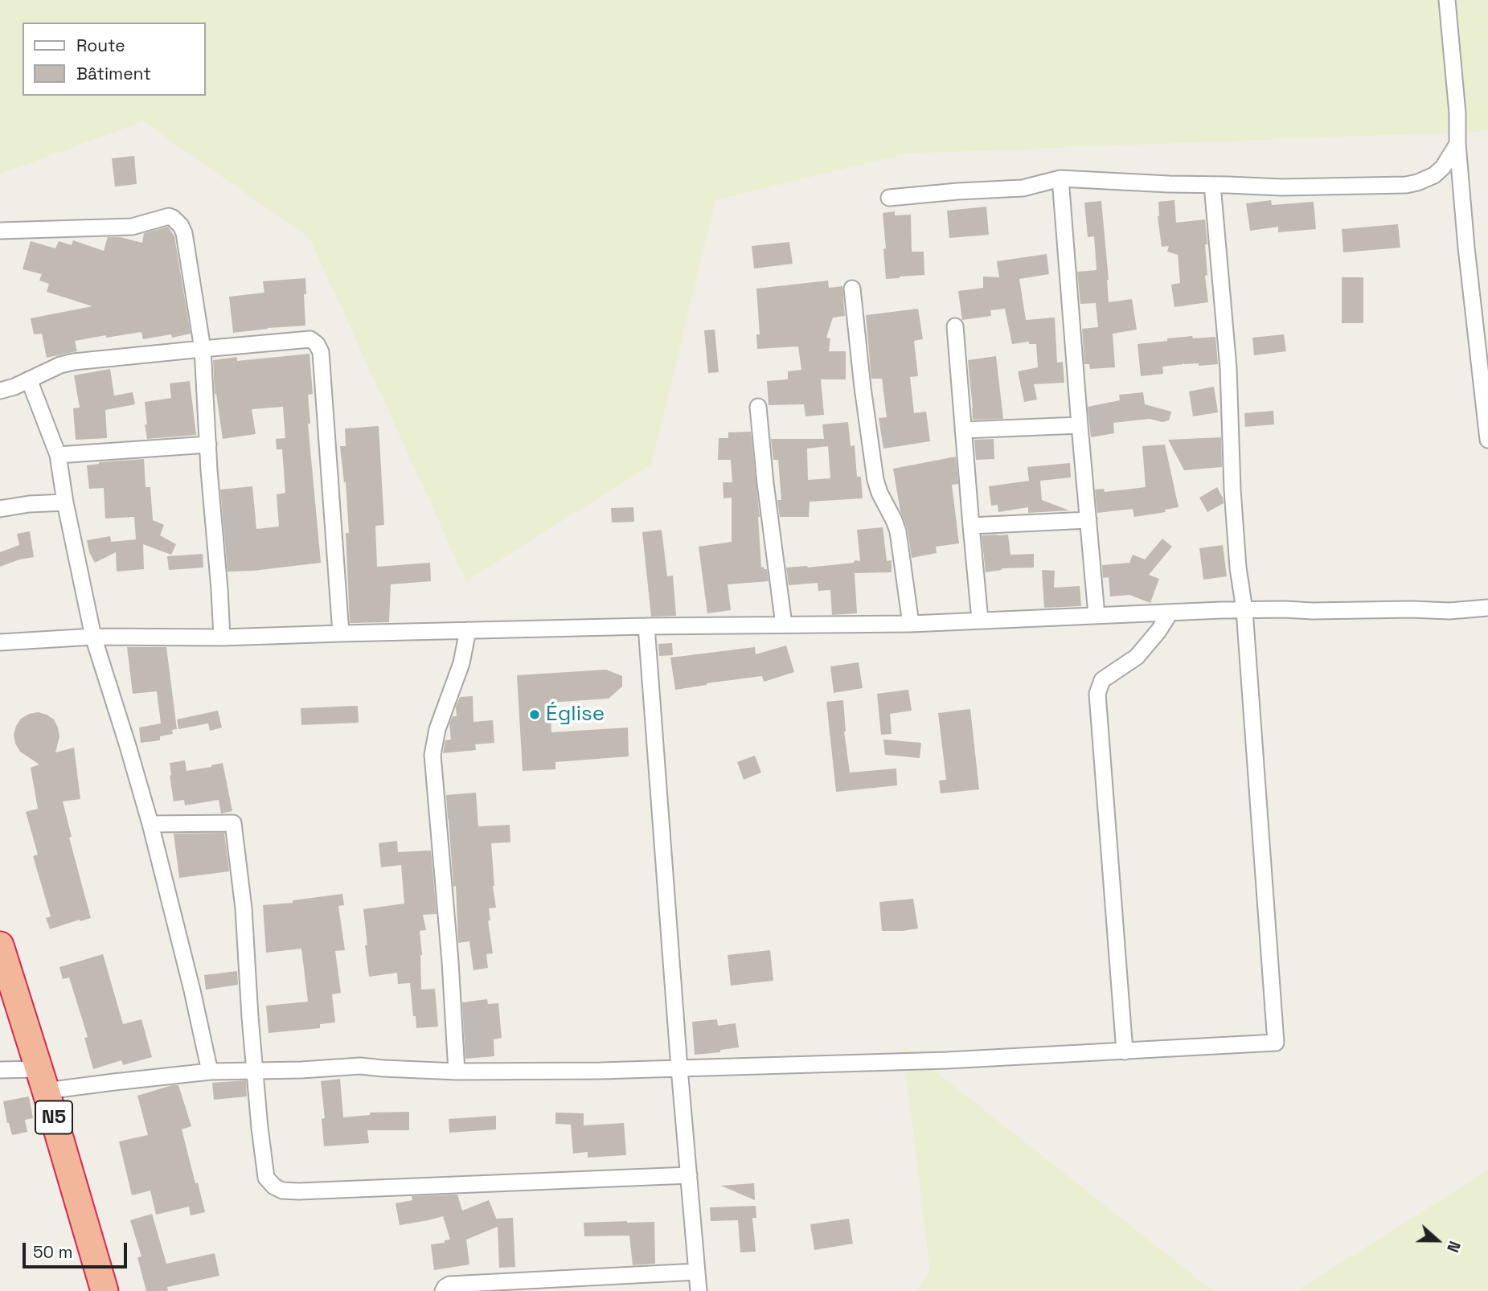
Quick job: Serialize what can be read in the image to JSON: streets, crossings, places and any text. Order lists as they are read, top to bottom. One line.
{"streets":{"highway":["N5"]},"places":["Église"],"legend":["Route","Bâtiment"],"scale_bar":"50 m","north":"right"}
